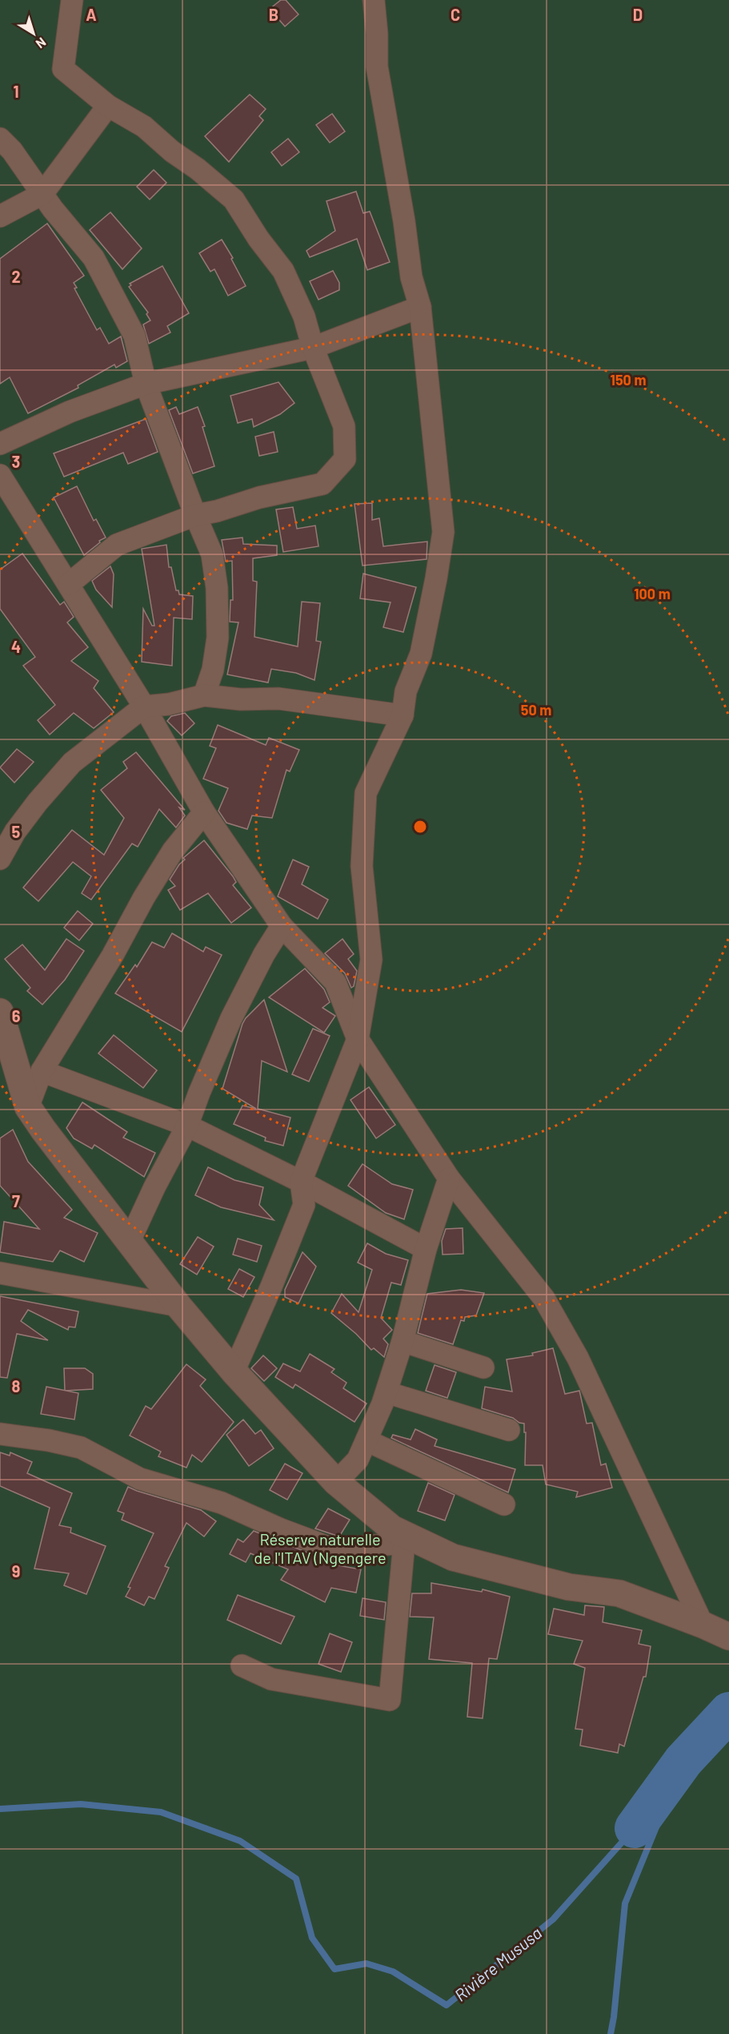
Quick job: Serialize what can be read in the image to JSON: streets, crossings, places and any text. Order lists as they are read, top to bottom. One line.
{"water":["Rivière Mususa"],"parks":["Réserve naturelle de l'ITAV (Ngengere"],"north":"bottom right","grid":{"columns":["A","B","C","D"],"rows":["1","2","3","4","5","6","7","8","9"]},"rings":["150 m","100 m","50 m"]}
